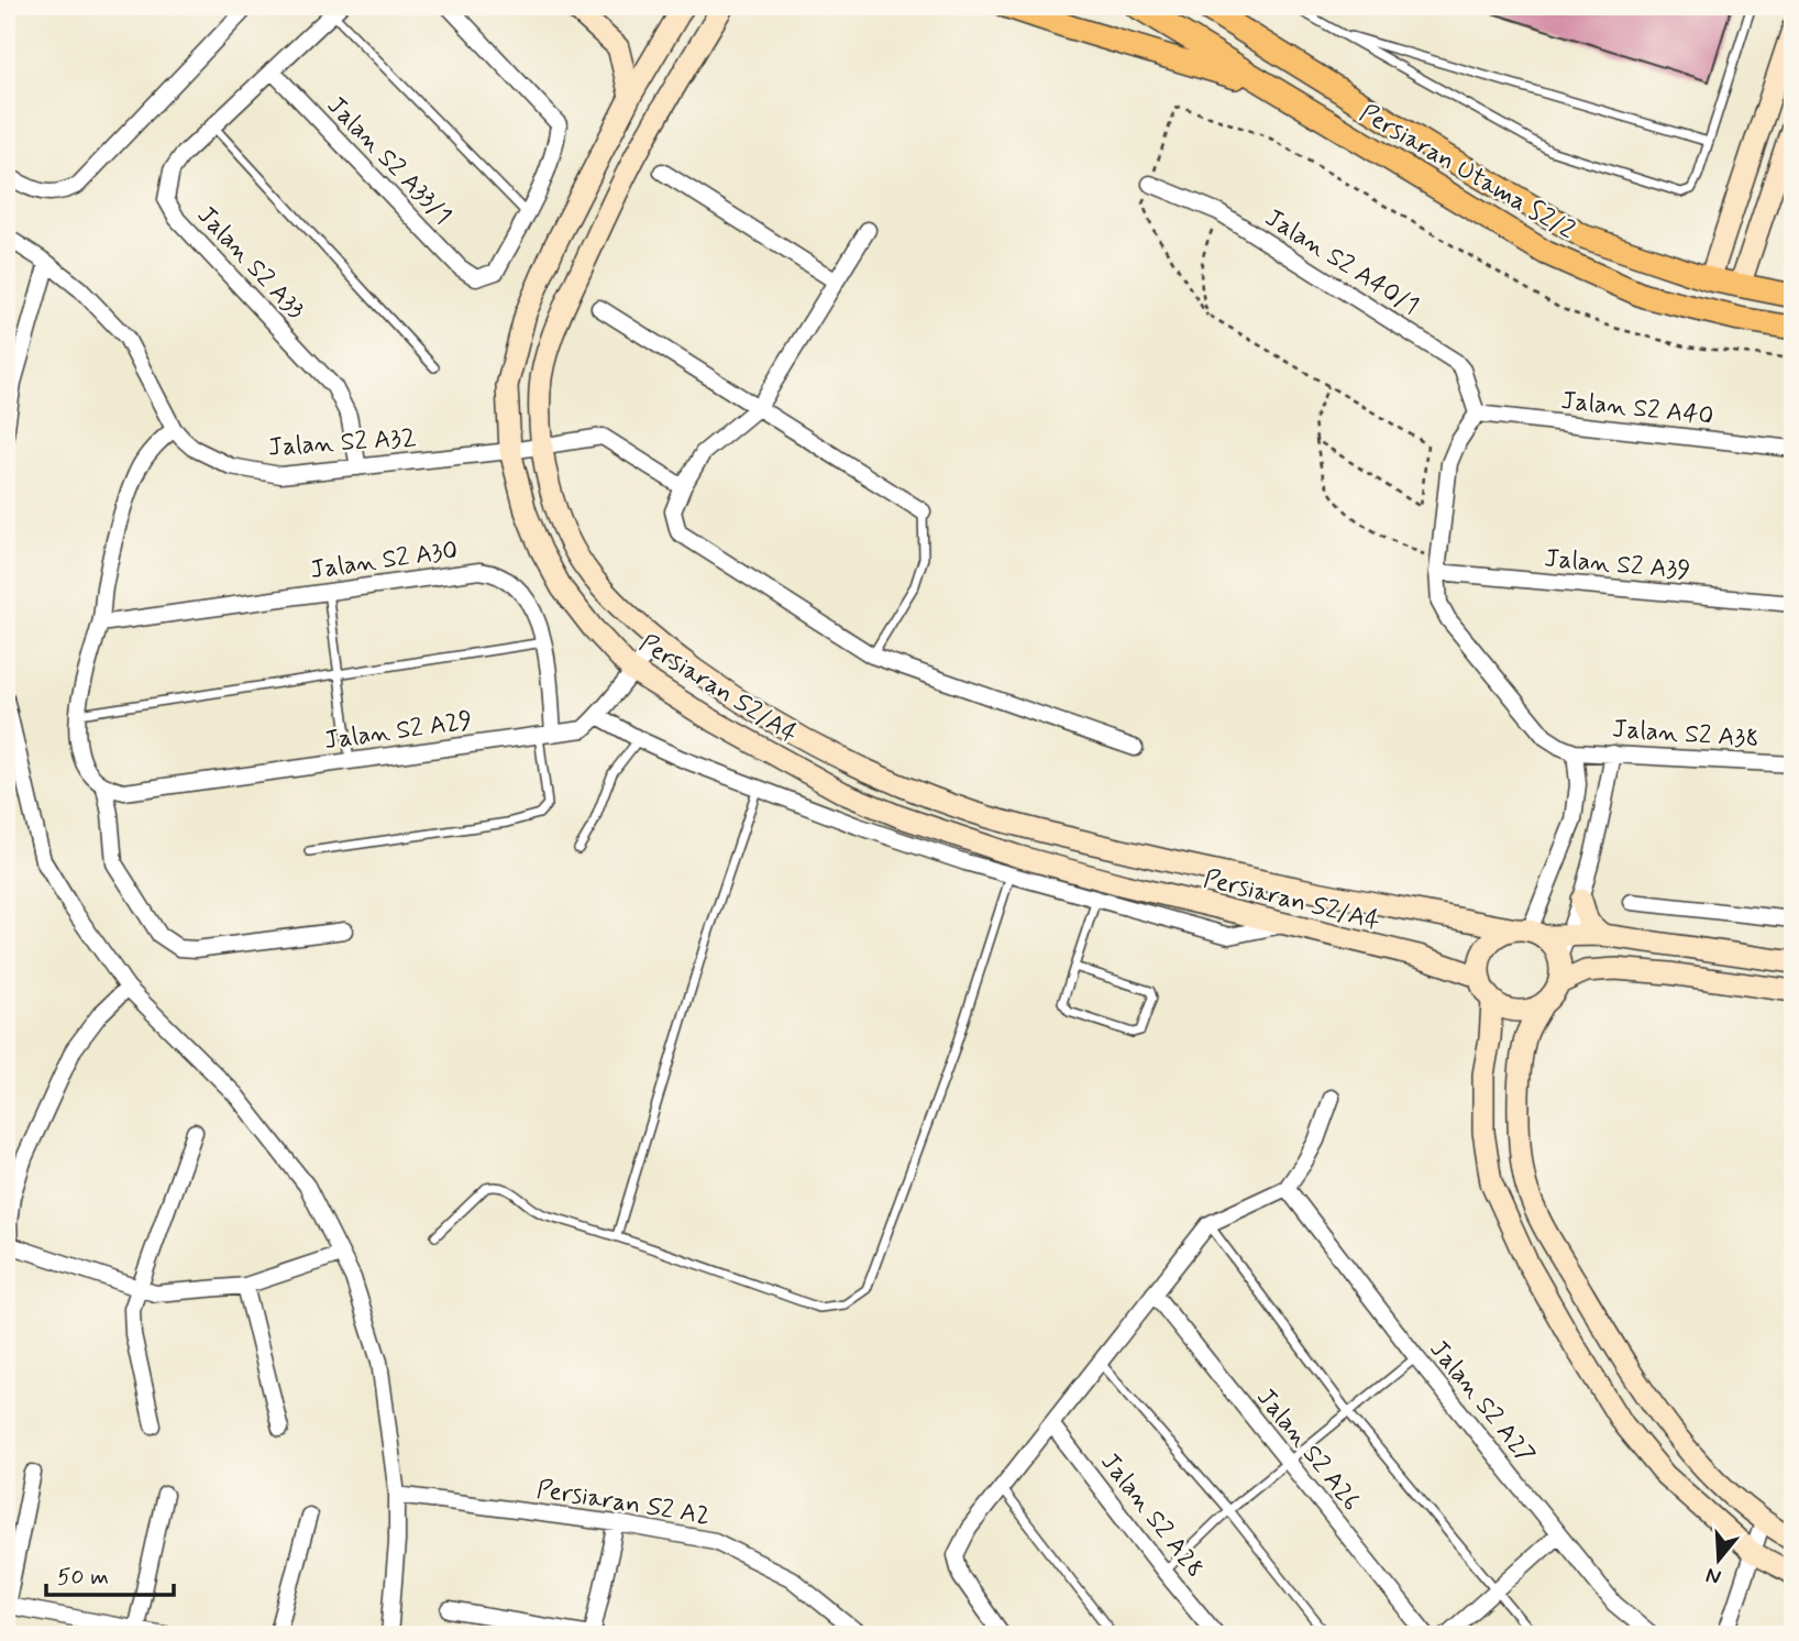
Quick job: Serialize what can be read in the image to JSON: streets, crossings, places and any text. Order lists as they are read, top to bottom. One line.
{"streets":{"main road":["Persiaran Utama S2/2","Persiaran S2/A4"],"street":["Jalan S2 A33/1","Jalan S2 A40/1","Jalan S2 A33","Jalan S2 A40","Jalan S2 A32","Jalan S2 A30","Jalan S2 A39","Jalan S2 A29","Jalan S2 A38","Jalan S2 A27","Jalan S2 A26","Persiaran S2 A2","Jalan S2 A28"]},"crossings":[["Jalan S2 A33/1","Jalan S2 A33"],["Jalan S2 A40/1","Jalan S2 A40"],["Jalan S2 A33","Jalan S2 A32"],["Jalan S2 A32","Persiaran S2/A4"],["Jalan S2 A30","Jalan S2 A29"],["Persiaran S2/A4","Jalan S2 A29"]],"scale_bar":"50 m","north":"bottom"}
